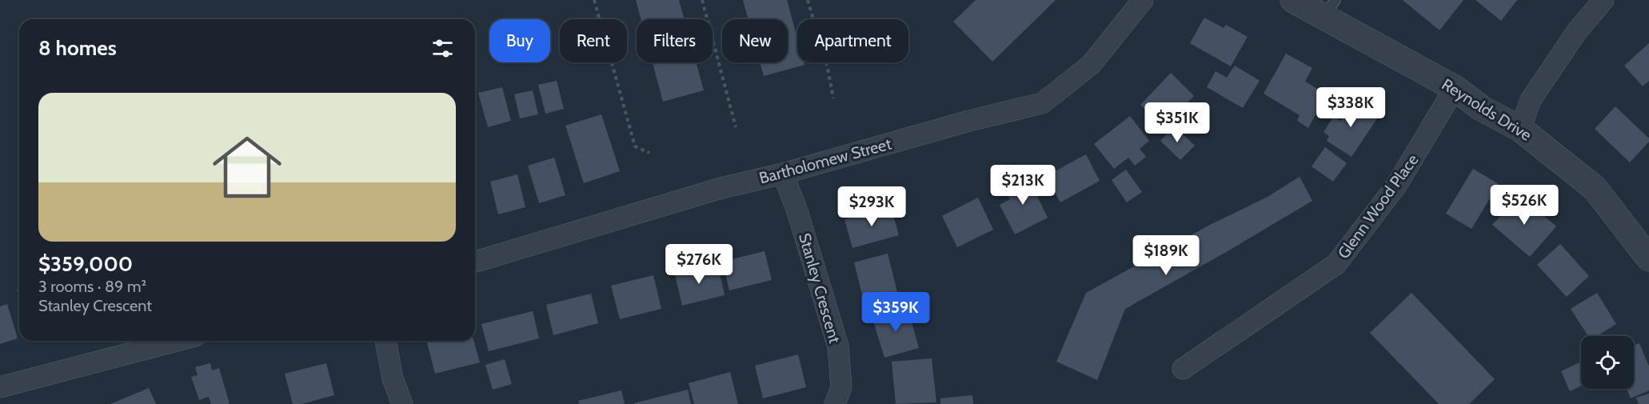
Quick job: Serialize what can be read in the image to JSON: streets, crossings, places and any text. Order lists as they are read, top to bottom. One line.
{"streets":{"street":["Reynolds Drive","Bartholomew Street","Glenn Wood Place","Stanley Crescent"]},"crossings":[["Reynolds Drive","Glenn Wood Place"],["Bartholomew Street","Stanley Crescent"]],"page":{"chip":["Buy","Rent","Filters","New","Apartment"],"heading":"8 homes","list":[{"name":"$359,000","note":"3 rooms · 89 m² · Stanley Crescent"}],"price":["$338K","$351K","$213K","$526K","$293K","$189K","$276K","$359K"]}}
